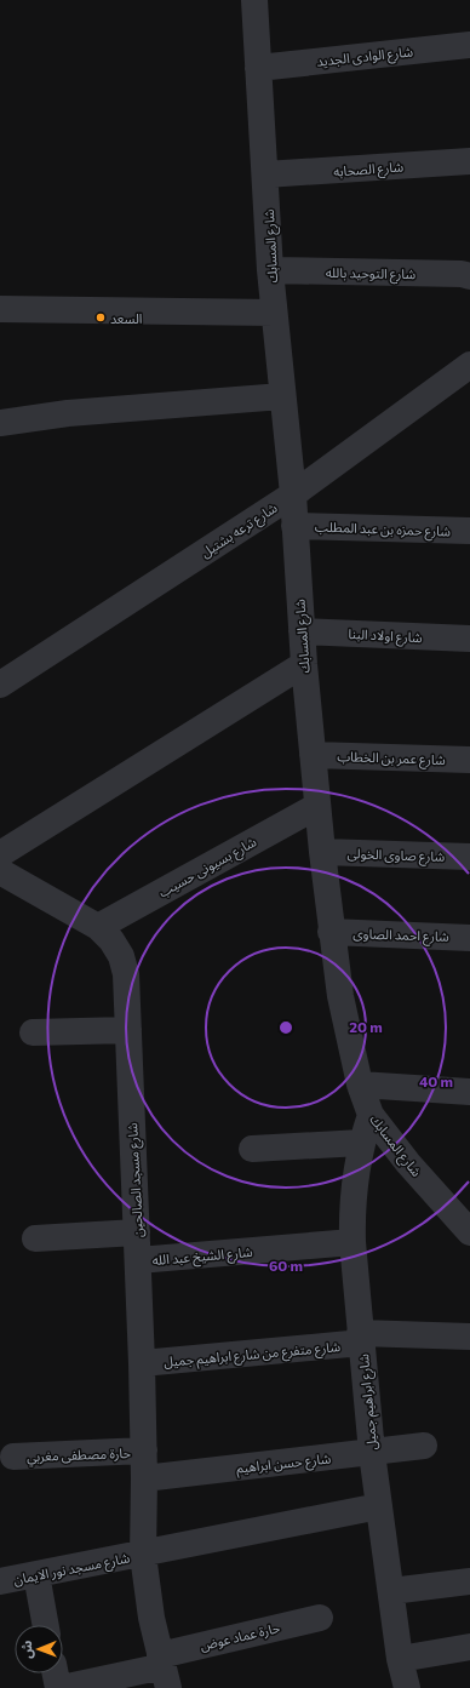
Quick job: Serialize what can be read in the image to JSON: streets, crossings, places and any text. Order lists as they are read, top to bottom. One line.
{"streets":{"street":["شارع الوادى الجديد","شارع الصحابه","شارع المسابك","شارع التوحيد بالله","شارع حمزه بن عبد المطلب","شارع ترعه بشتيل","شارع اولاد البنا","شارع عمر بن الخطاب","شارع صاوى الخولى","شارع بسيونى حسيب","شارع احمد الصاوى","شارع مسجد الصالحين","شارع الشيخ عبد الله","شارع متفرع من شارع ابراهيم جميل","شارع ابراهيم جميل","حارة مصطفى مغربي","شارع حسن ابراهيم","شارع مسجد نور الايمان","حارة عماد عوض"]},"crossings":[["شارع الوادى الجديد","شارع المسابك"],["شارع الصحابه","شارع المسابك"],["شارع المسابك","شارع التوحيد بالله"],["شارع المسابك","شارع حمزه بن عبد المطلب"],["شارع المسابك","شارع ترعه بشتيل"],["شارع المسابك","شارع اولاد البنا"],["شارع المسابك","شارع عمر بن الخطاب"],["شارع المسابك","شارع صاوى الخولى"],["شارع المسابك","شارع بسيونى حسيب"],["شارع المسابك","شارع احمد الصاوى"],["شارع المسابك","شارع ابراهيم جميل"],["شارع بسيونى حسيب","شارع مسجد الصالحين"],["شارع مسجد الصالحين","شارع الشيخ عبد الله"],["شارع مسجد الصالحين","شارع متفرع من شارع ابراهيم جميل"],["شارع مسجد الصالحين","حارة مصطفى مغربي"],["شارع مسجد الصالحين","شارع حسن ابراهيم"],["شارع مسجد الصالحين","شارع مسجد نور الايمان"],["شارع مسجد الصالحين","حارة عماد عوض"],["شارع الشيخ عبد الله","شارع ابراهيم جميل"],["شارع متفرع من شارع ابراهيم جميل","شارع ابراهيم جميل"],["شارع ابراهيم جميل","شارع حسن ابراهيم"]],"places":["السعد"],"north":"left","rings":["20 m","40 m","60 m"]}
